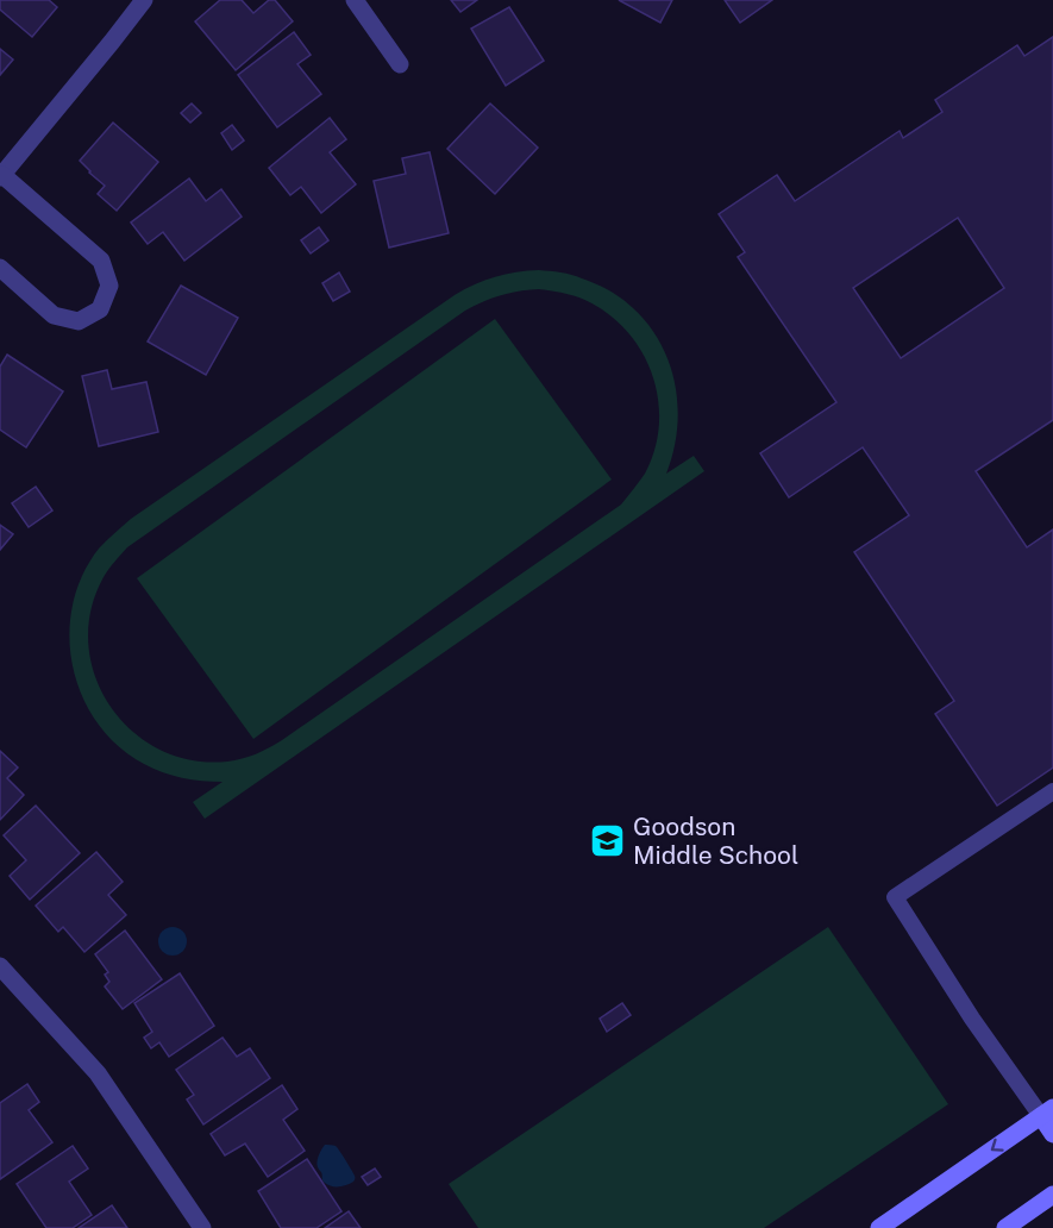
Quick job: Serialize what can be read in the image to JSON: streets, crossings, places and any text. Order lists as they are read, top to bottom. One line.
{"places":{"school or university":["Goodson Middle School"]}}
